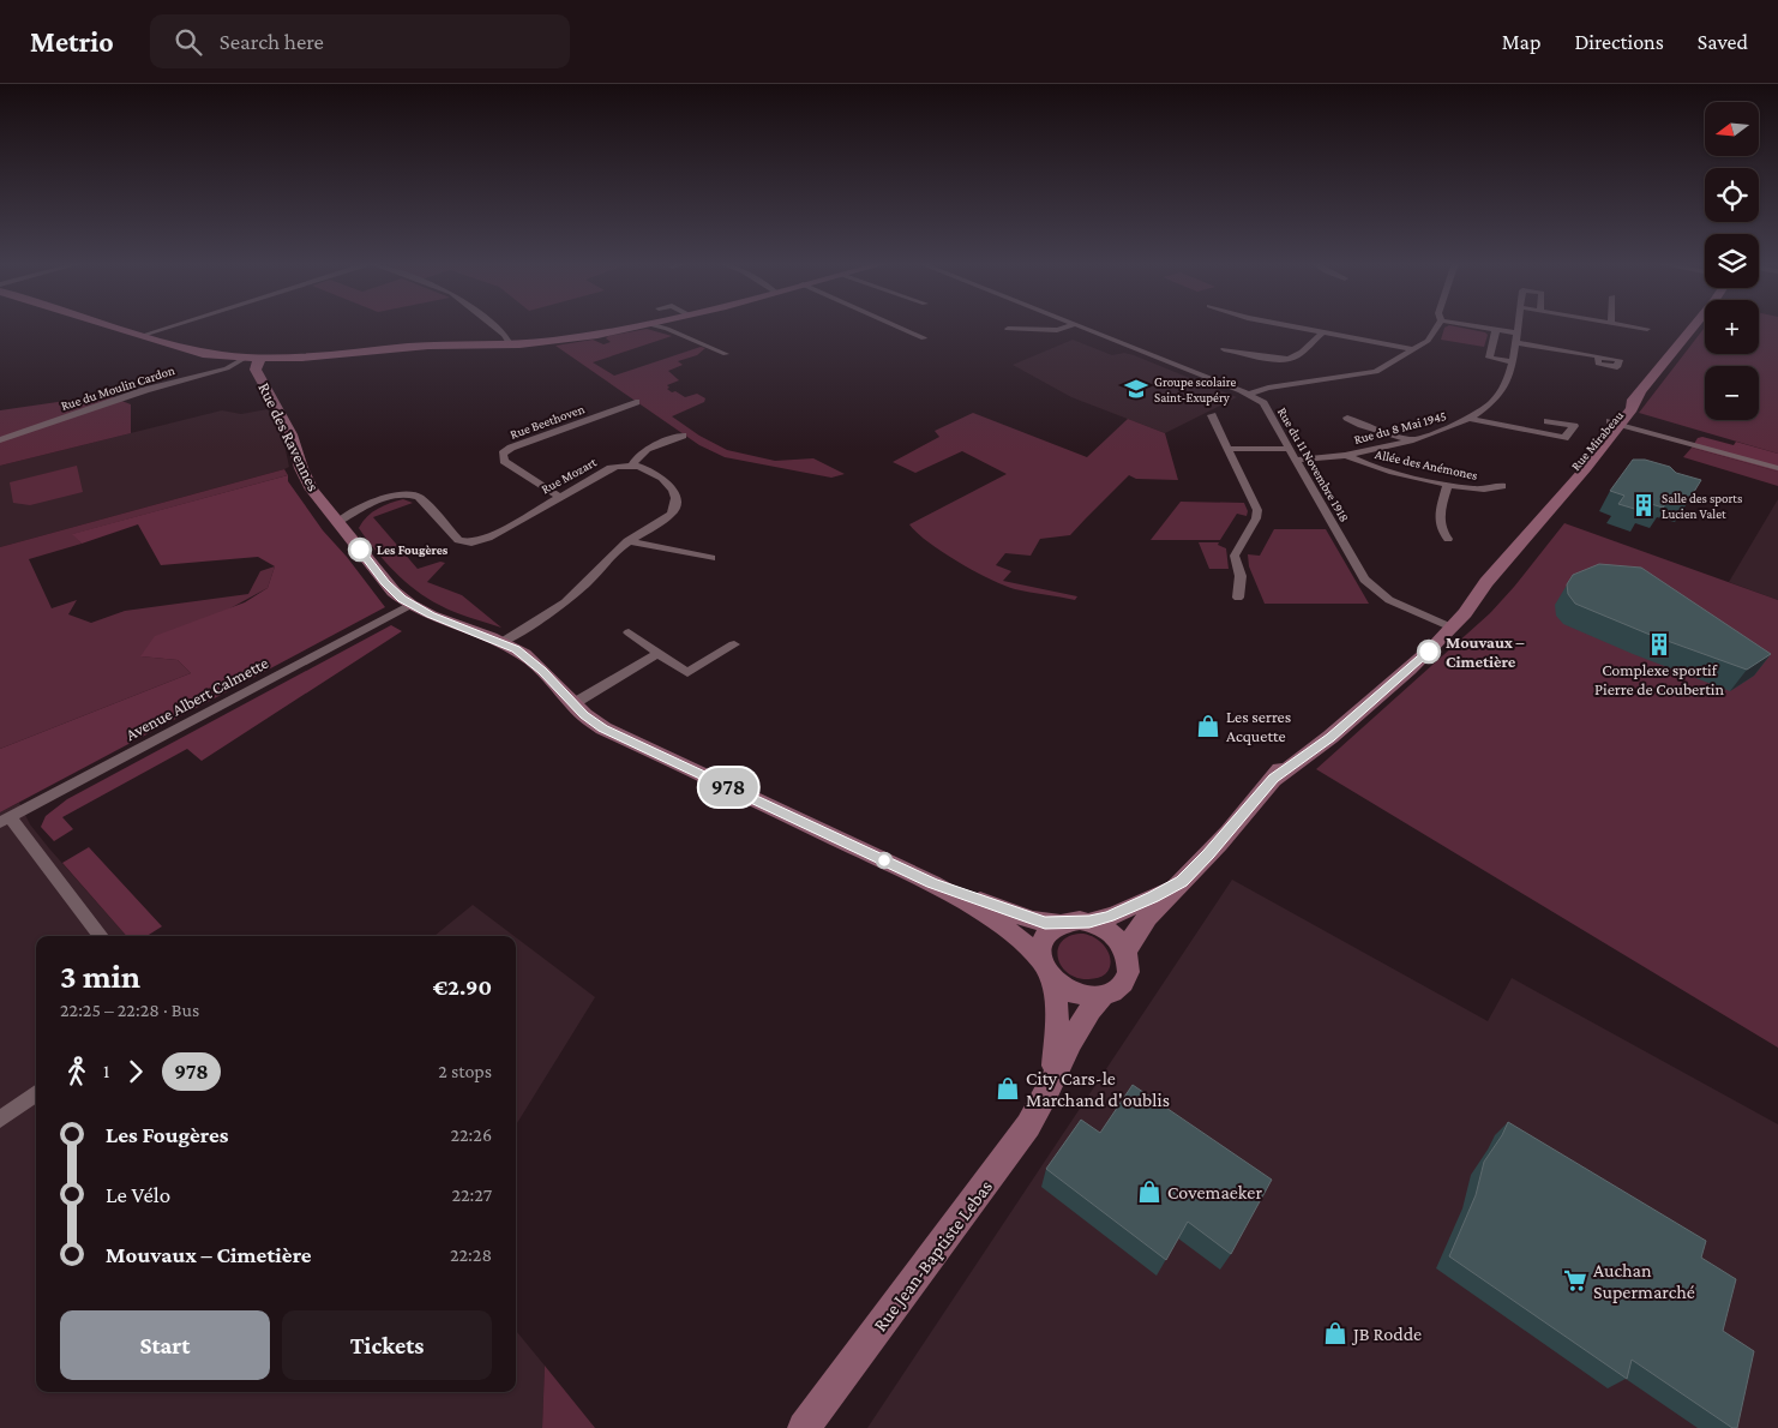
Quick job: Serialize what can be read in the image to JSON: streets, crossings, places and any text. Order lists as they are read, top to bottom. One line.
{"streets":{"main road":["Rue des Ravennes","Rue Mirabeau","Rue Jean-Baptiste Lebas"],"street":["Rue du Moulin Cardon","Rue Beethoven","Rue du 8 Mai 1945","Rue du 11 Novembre 1918","Allée des Anémones","Rue Mozart","Avenue Albert Calmette"]},"crossings":[["Rue du Moulin Cardon","Rue des Ravennes"],["Rue Beethoven","Rue Mozart"],["Rue du 8 Mai 1945","Rue du 11 Novembre 1918"],["Rue du 8 Mai 1945","Allée des Anémones"],["Rue des Ravennes","Rue Mirabeau"],["Rue des Ravennes","Rue Mozart"],["Rue des Ravennes","Avenue Albert Calmette"],["Rue Mirabeau","Rue du 11 Novembre 1918"]],"places":{"school or university":["Groupe scolaire Saint-Exupéry"],"building":["Salle des sports Lucien Valet","Complexe sportif Pierre de Coubertin"],"other":["Les Fougères","Mouvaux – Cimetière"],"shop":["Les serres Acquette","City Cars-le Marchand d'oublis","Covemaeker","JB Rodde"],"supermarket":["Auchan Supermarché"]},"lines":["bus line 978"],"north":"left","page":{"header":"Metrio","search":"Search here","nav":["Map","Directions","Saved"],"on_map":"978","map_buttons":["+","−"],"heading":["3 min","22:25 – 22:28 · Bus","€2.90"],"legs":["1","978","2 stops"],"list":[{"name":"Les Fougères","value":"22:26"},{"name":"Le Vélo","value":"22:27"},{"name":"Mouvaux – Cimetière","value":"22:28"}],"buttons":["Start","Tickets"]}}
